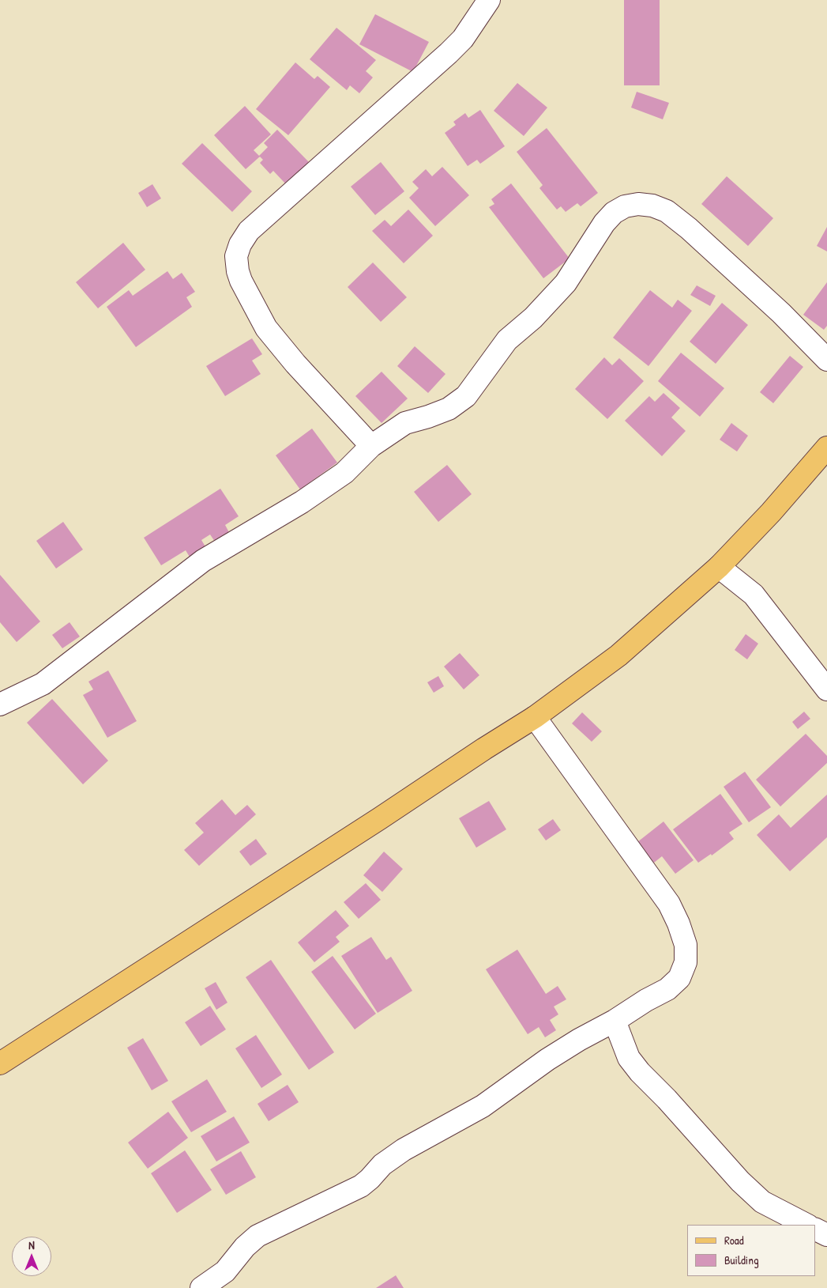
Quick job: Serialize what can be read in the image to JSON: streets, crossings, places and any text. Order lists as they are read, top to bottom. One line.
{"legend":["Road","Building"],"north":"top"}
